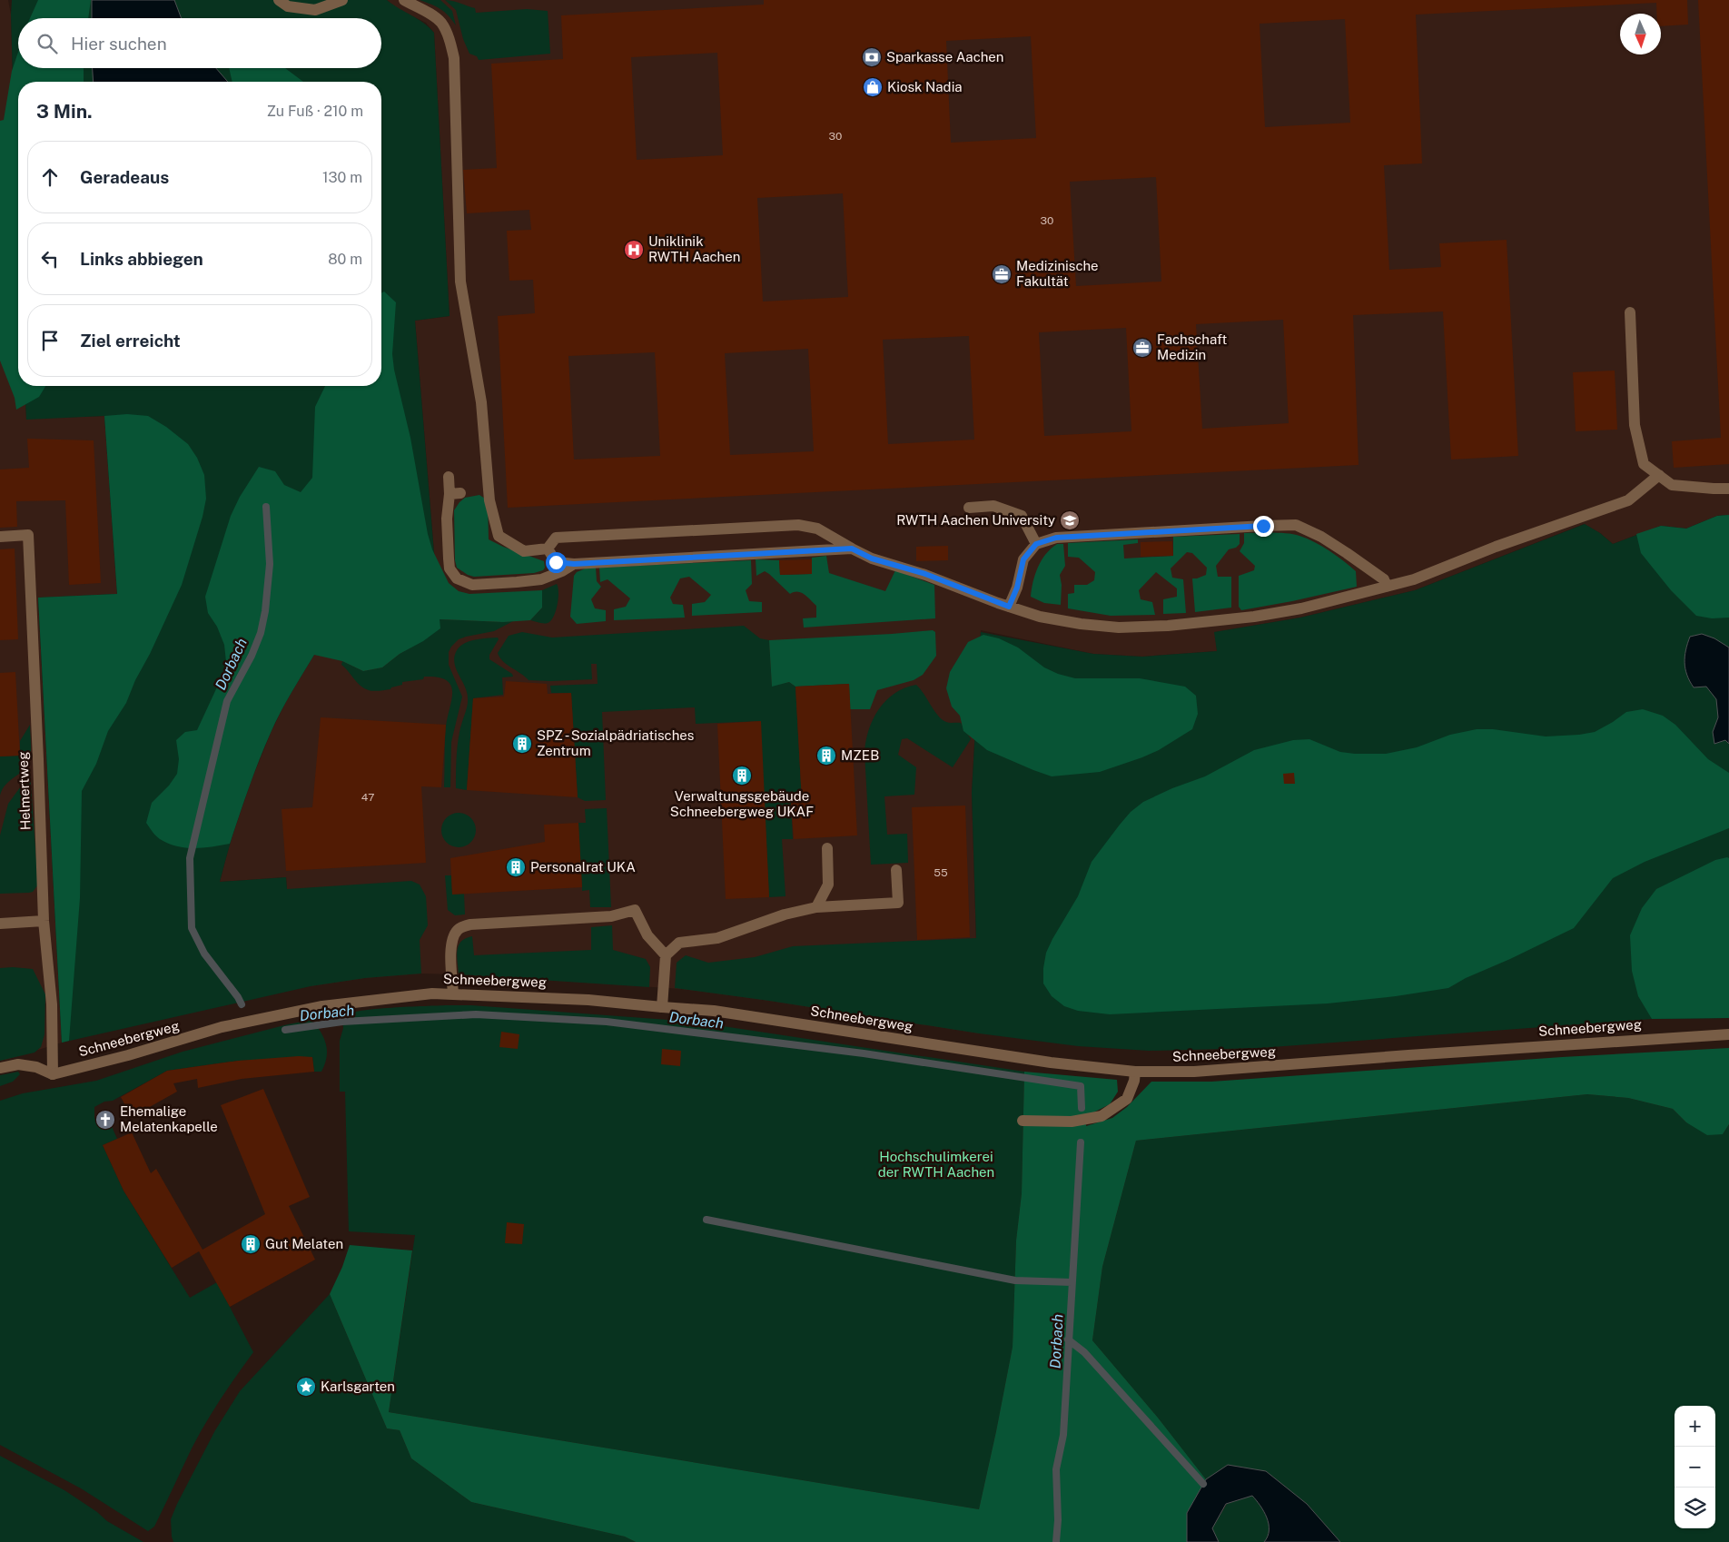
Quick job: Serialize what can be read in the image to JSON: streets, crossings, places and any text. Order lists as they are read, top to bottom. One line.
{"streets":{"street":["Helmertweg","Schneebergweg"]},"crossings":[["Helmertweg","Schneebergweg"]],"water":["Dorbach"],"parks":["Hochschulimkerei der RWTH Aachen"],"places":{"bank":["Sparkasse Aachen"],"shop":["Kiosk Nadia"],"hospital":["Uniklinik RWTH Aachen"],"office":["Medizinische Fakultät","Fachschaft Medizin"],"school or university":["RWTH Aachen University"],"building":["SPZ - Sozialpädriatisches Zentrum","MZEB","Verwaltungsgebäude Schneebergweg UKAF","Personalrat UKA","Gut Melaten"],"church":["Ehemalige Melatenkapelle"],"place":["Karlsgarten"]},"house_numbers":["30","30","47","55"],"north":"bottom","page":{"search":"Hier suchen","heading":["3 Min.","Zu Fuß · 210 m"],"list":[["Geradeaus","130 m"],["Links abbiegen","80 m"],"Ziel erreicht"],"map_buttons":["+","−"]}}
